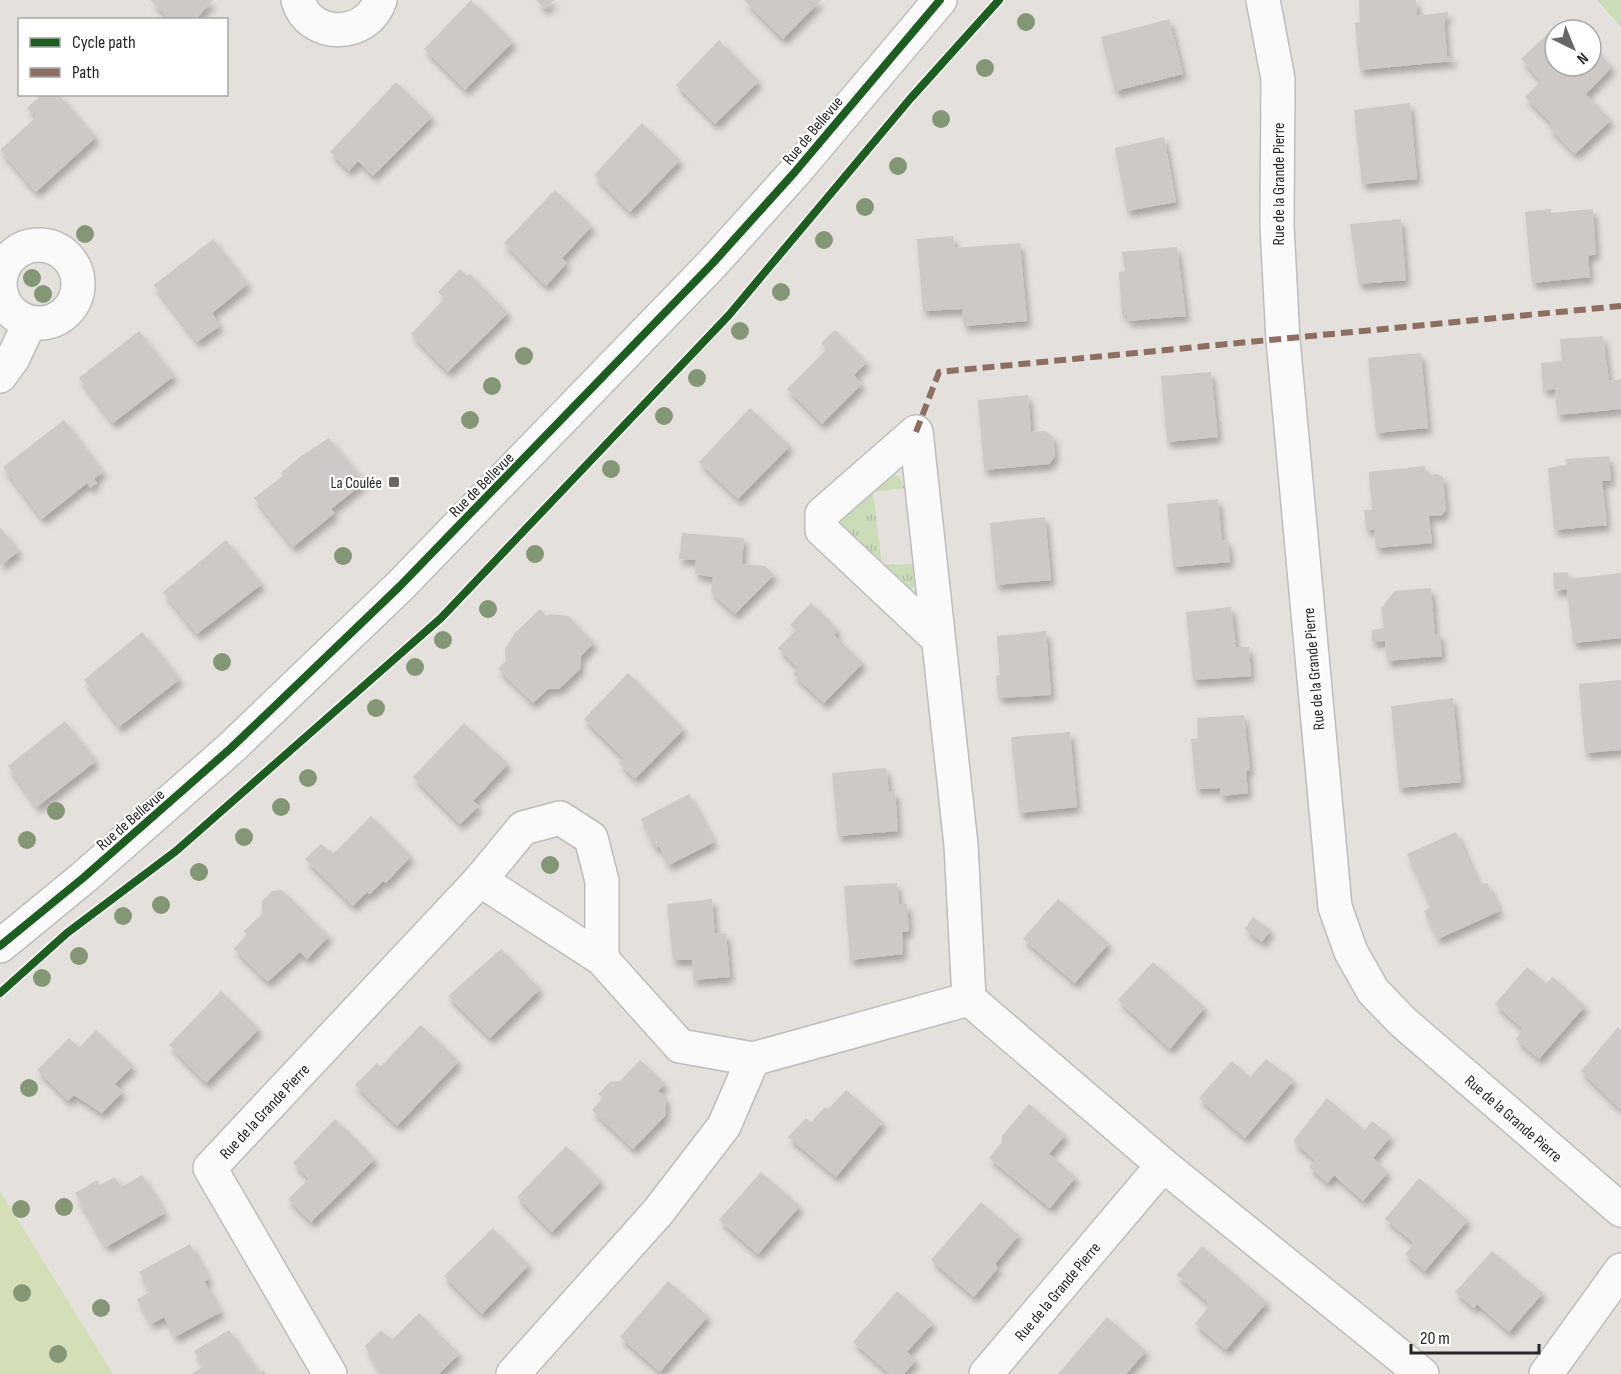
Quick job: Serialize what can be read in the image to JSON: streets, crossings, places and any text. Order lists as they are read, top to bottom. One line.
{"streets":{"street":["Rue de Bellevue","Rue de la Grande Pierre"]},"places":{"transit":["La Coulée"]},"legend":["Cycle path","Path"],"scale_bar":"20 m","north":"bottom right"}
